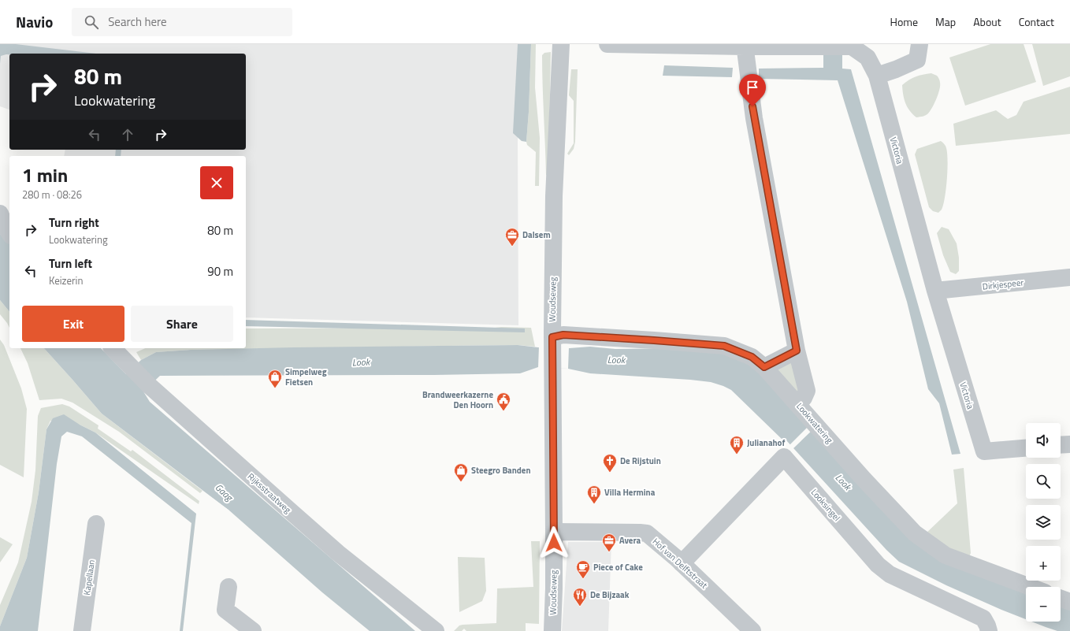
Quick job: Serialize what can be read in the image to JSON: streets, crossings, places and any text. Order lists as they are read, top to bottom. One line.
{"streets":{"street":["Victoria","Dirkjespeer","Woudseweg","Lookwatering","Rijksstraatweg","Looksingel","Hof van Delftstraat","Kapellaan"]},"crossings":[["Victoria","Dirkjespeer"],["Woudseweg","Lookwatering"],["Woudseweg","Hof van Delftstraat"],["Looksingel","Hof van Delftstraat"]],"water":["Look","Gaag"],"places":{"office":["Dalsem","Avera"],"shop":["Simpelweg Fietsen","Steegro Banden"],"public building":["Brandweerkazerne Den Hoorn"],"building":["Julianahof","Villa Hermina"],"church":["De Rijstuin"],"cafe":["Piece of Cake"],"restaurant":["De Bijzaak"]},"page":{"header":"Navio","search":"Search here","nav":["Home","Map","About","Contact"],"turn":["80 m","Lookwatering"],"heading":["1 min","280 m · 08:26"],"list":[{"name":"Turn right","note":"Lookwatering","value":"80 m"},{"name":"Turn left","note":"Keizerin","value":"90 m"}],"buttons":["Exit","Share"],"map_buttons":["+","−"]}}
